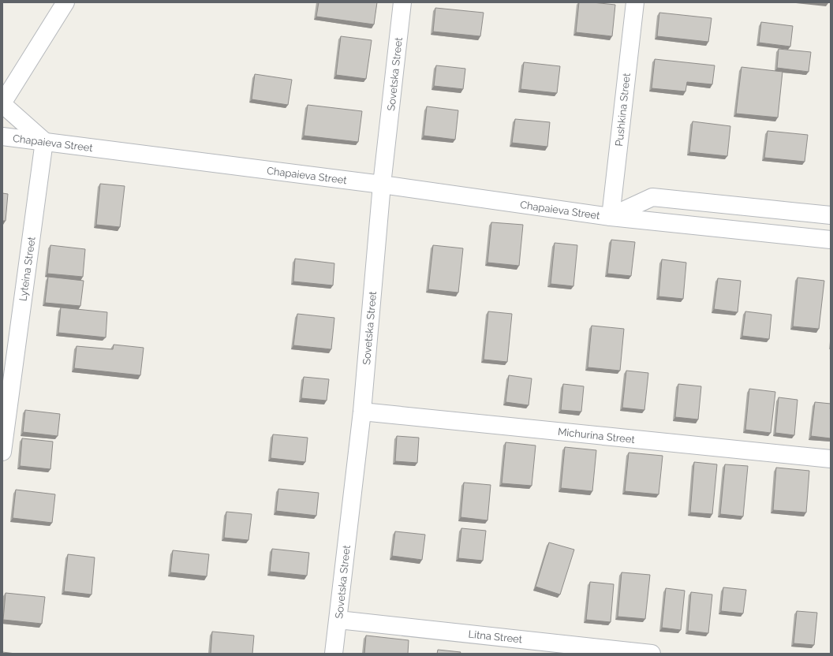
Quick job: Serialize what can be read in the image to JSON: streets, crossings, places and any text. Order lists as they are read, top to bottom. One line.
{"streets":{"street":["Sovetska Street","Pushkina Street","Chapaieva Street","Lyteina Street","Michurina Street","Litna Street"]},"crossings":[["Sovetska Street","Chapaieva Street"],["Sovetska Street","Michurina Street"],["Sovetska Street","Litna Street"],["Pushkina Street","Chapaieva Street"],["Chapaieva Street","Lyteina Street"]]}
